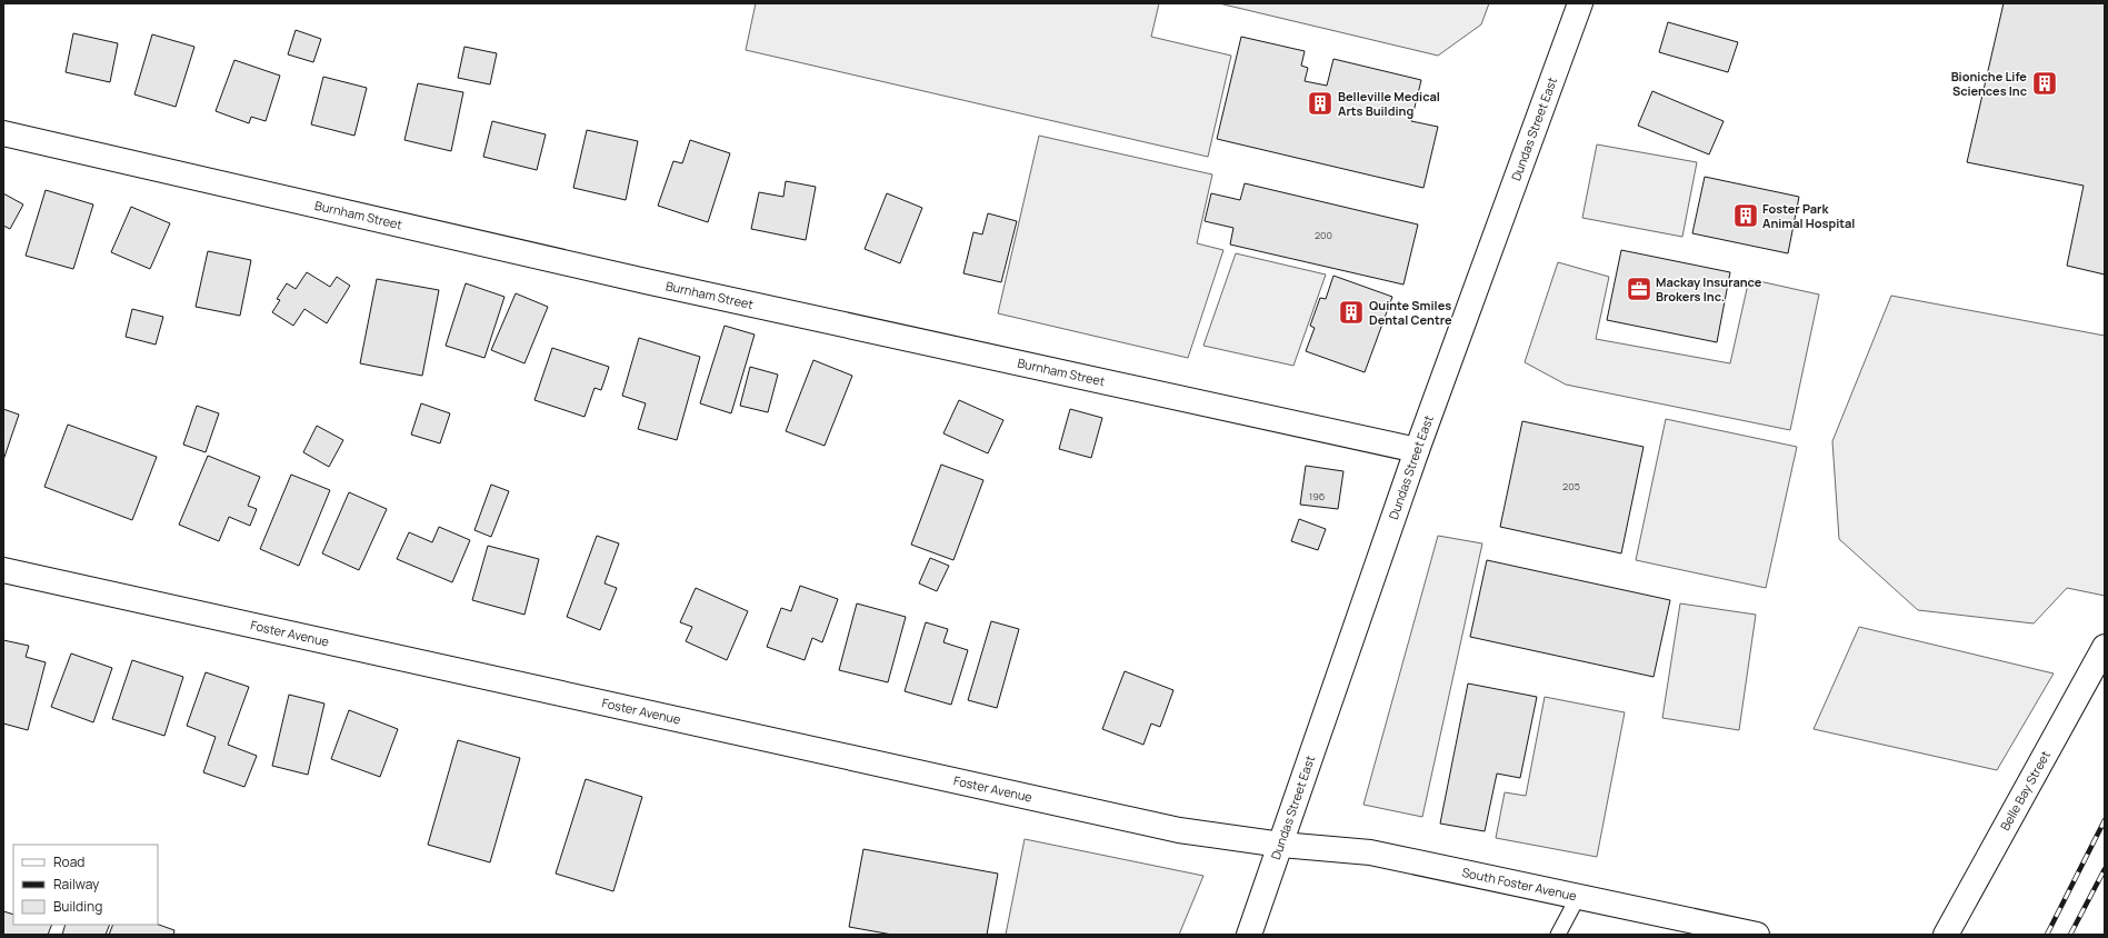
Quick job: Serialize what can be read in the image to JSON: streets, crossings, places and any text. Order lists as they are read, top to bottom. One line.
{"streets":{"street":["Dundas Street East","Burnham Street","Foster Avenue","Belle Bay Street","South Foster Avenue"]},"crossings":[["Dundas Street East","Burnham Street"],["Dundas Street East","Foster Avenue"],["Dundas Street East","South Foster Avenue"],["Foster Avenue","South Foster Avenue"]],"places":{"building":["Bioniche Life Sciences Inc","Belleville Medical Arts Building","Foster Park Animal Hospital","Quinte Smiles Dental Centre"],"office":["Mackay Insurance Brokers Inc."]},"house_numbers":["200","205","196"],"legend":["Road","Railway","Building"]}
